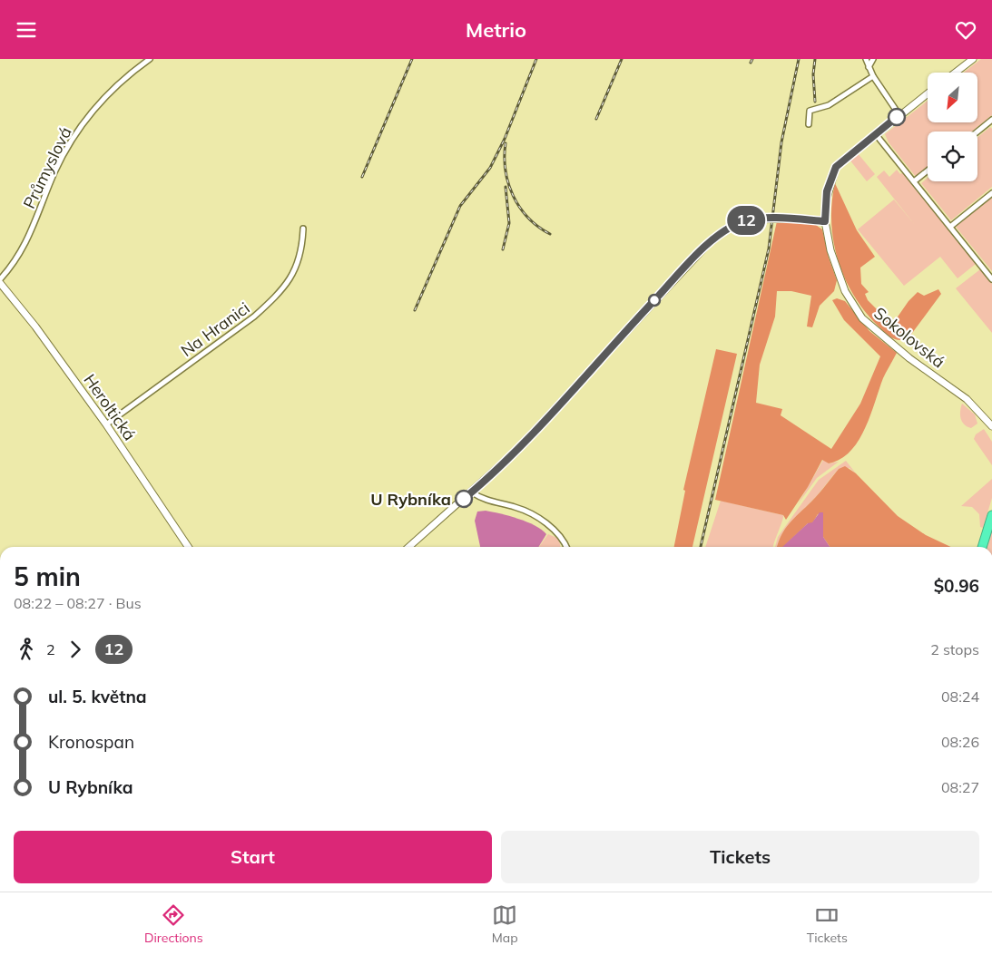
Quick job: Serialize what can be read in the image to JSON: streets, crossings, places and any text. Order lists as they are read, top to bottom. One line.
{"streets":{"street":["Průmyslová","Na Hranici","Sokolovská","Heroltická"]},"crossings":[["Na Hranici","Heroltická"]],"places":["U Rybníka"],"lines":["bus line 12"],"north":"bottom left","page":{"header":"Metrio","on_map":"12","heading":["5 min","08:22 – 08:27 · Bus","$0.96"],"legs":["2","12","2 stops"],"list":[{"name":"ul. 5. května","value":"08:24"},{"name":"Kronospan","value":"08:26"},{"name":"U Rybníka","value":"08:27"}],"buttons":["Start","Tickets"],"tabs":["Directions","Map","Tickets"]}}
